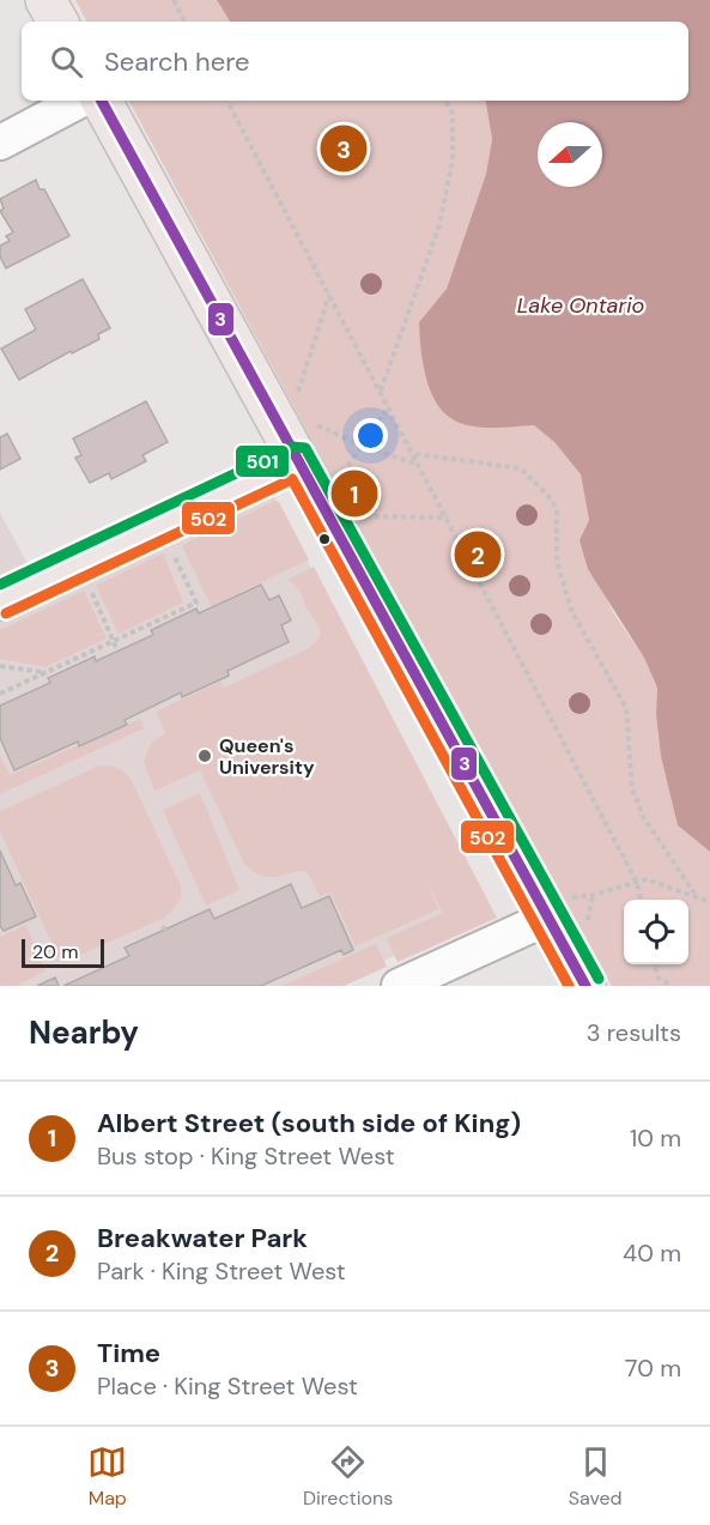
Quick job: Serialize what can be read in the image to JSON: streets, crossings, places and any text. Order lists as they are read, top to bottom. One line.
{"water":["Lake Ontario"],"places":["Queen's University"],"lines":["transit line 3","transit line 501","transit line 502"],"scale_bar":"20 m","north":"left","page":{"search":"Search here","pins":["3","1","2"],"scale":"20 m","heading":["Nearby","3 results"],"list":[{"mark":"1","name":"Albert Street (south side of King)","note":"Bus stop · King Street West","value":"10 m"},{"mark":"2","name":"Breakwater Park","note":"Park · King Street West","value":"40 m"},{"mark":"3","name":"Time","note":"Place · King Street West","value":"70 m"}],"nav":["Map","Directions","Saved"]}}
